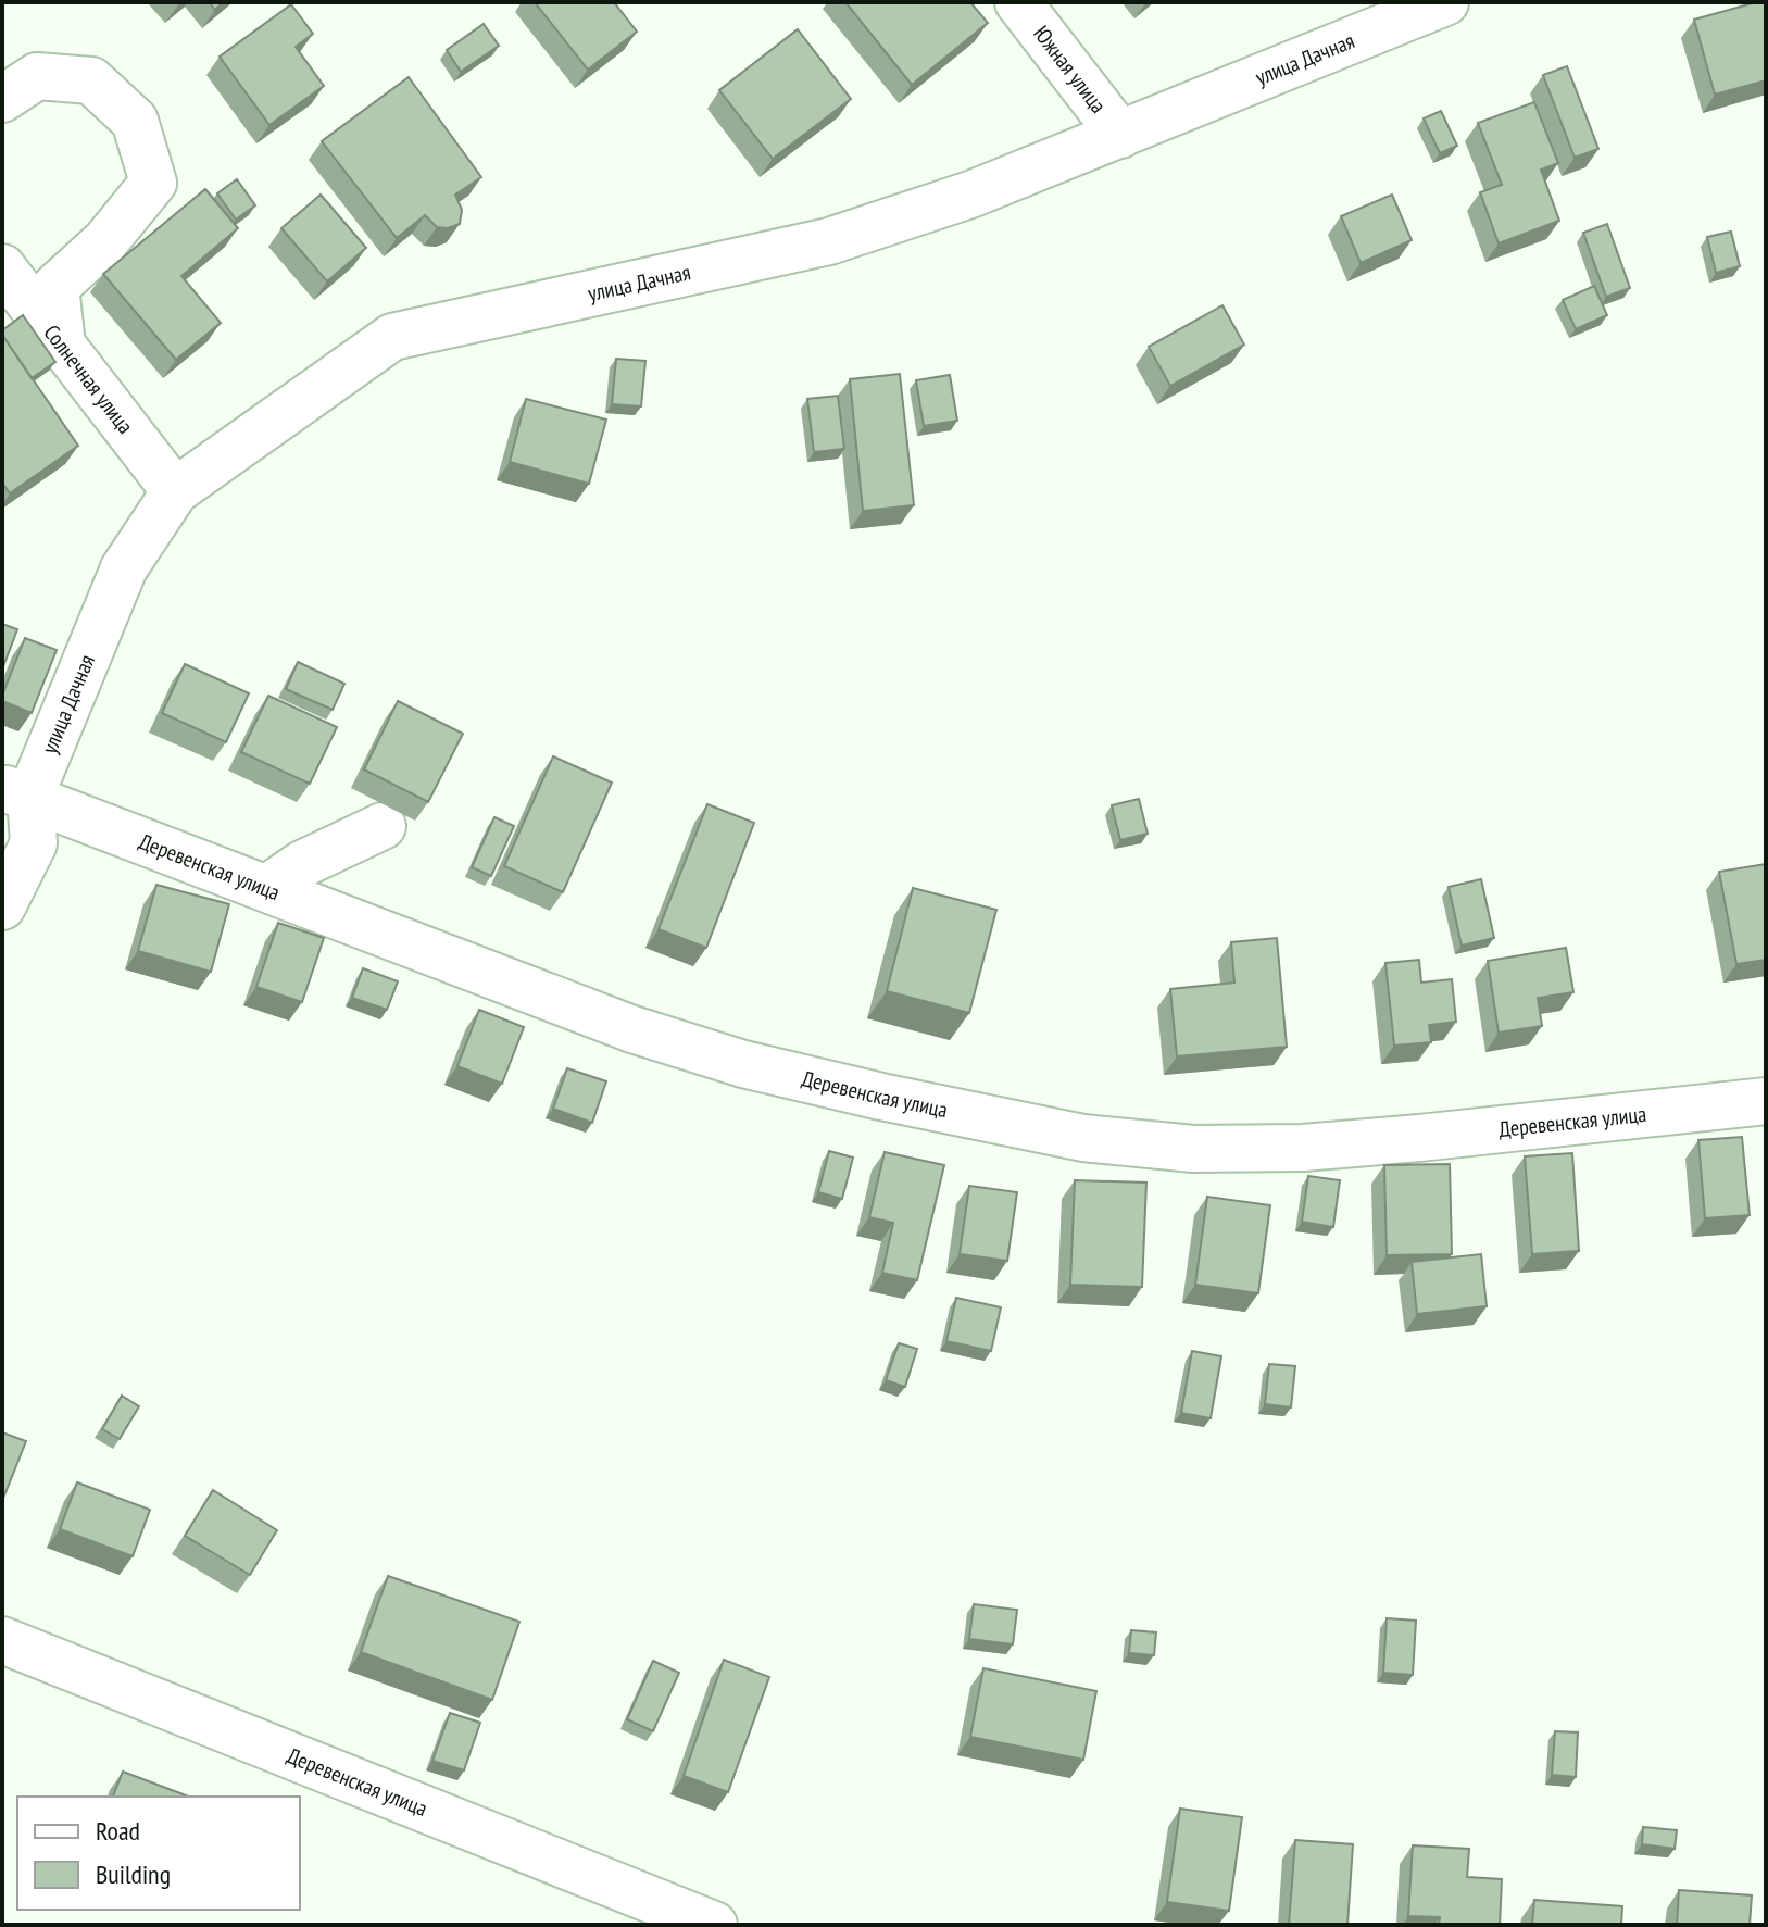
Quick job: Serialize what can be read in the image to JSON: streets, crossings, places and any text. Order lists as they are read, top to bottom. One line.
{"streets":{"street":["улица Дачная","Южная улица","Солнечная улица","Деревенская улица"]},"crossings":[["улица Дачная","Южная улица"],["улица Дачная","Солнечная улица"],["улица Дачная","Деревенская улица"]],"legend":["Road","Building"]}
